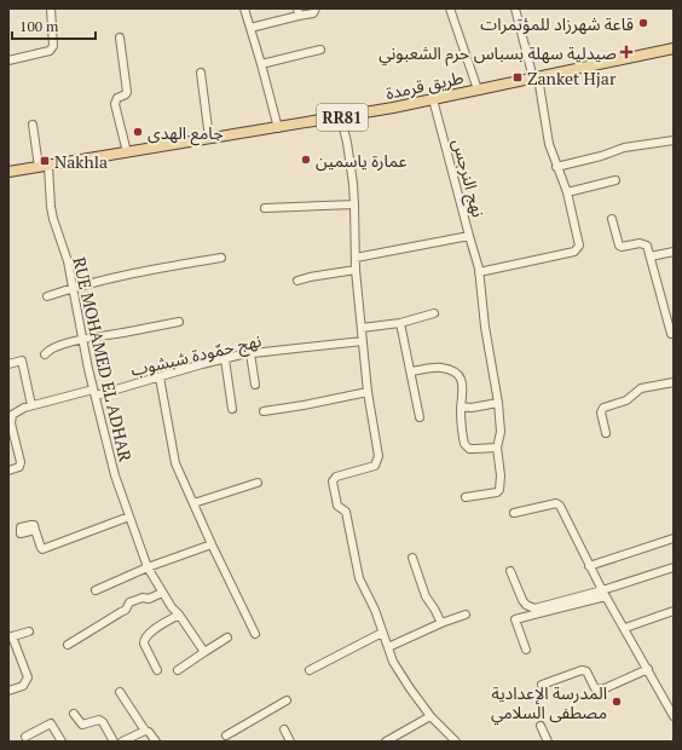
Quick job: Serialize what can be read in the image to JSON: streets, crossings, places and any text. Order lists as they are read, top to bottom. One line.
{"streets":{"main road":["طريق قرمدة","RR81"],"street":["نهج النرجس","نهج حمّودة شبشوب","RUE MOHAMED EL ADHAR"]},"crossings":[["طريق قرمدة","نهج النرجس"],["طريق قرمدة","RUE MOHAMED EL ADHAR"],["نهج حمّودة شبشوب","RUE MOHAMED EL ADHAR"]],"places":{"other":["قاعة شهرزاد للمؤتمرات","جامع الهدى","عمارة ياسمين","المدرسة الإعدادية مصطفى السلامي"],"health":["صيدلية سهلة بسباس حرم الشعبوني"],"transit":["Zanket Hjar","Nakhla"]},"scale_bar":"100 m"}
